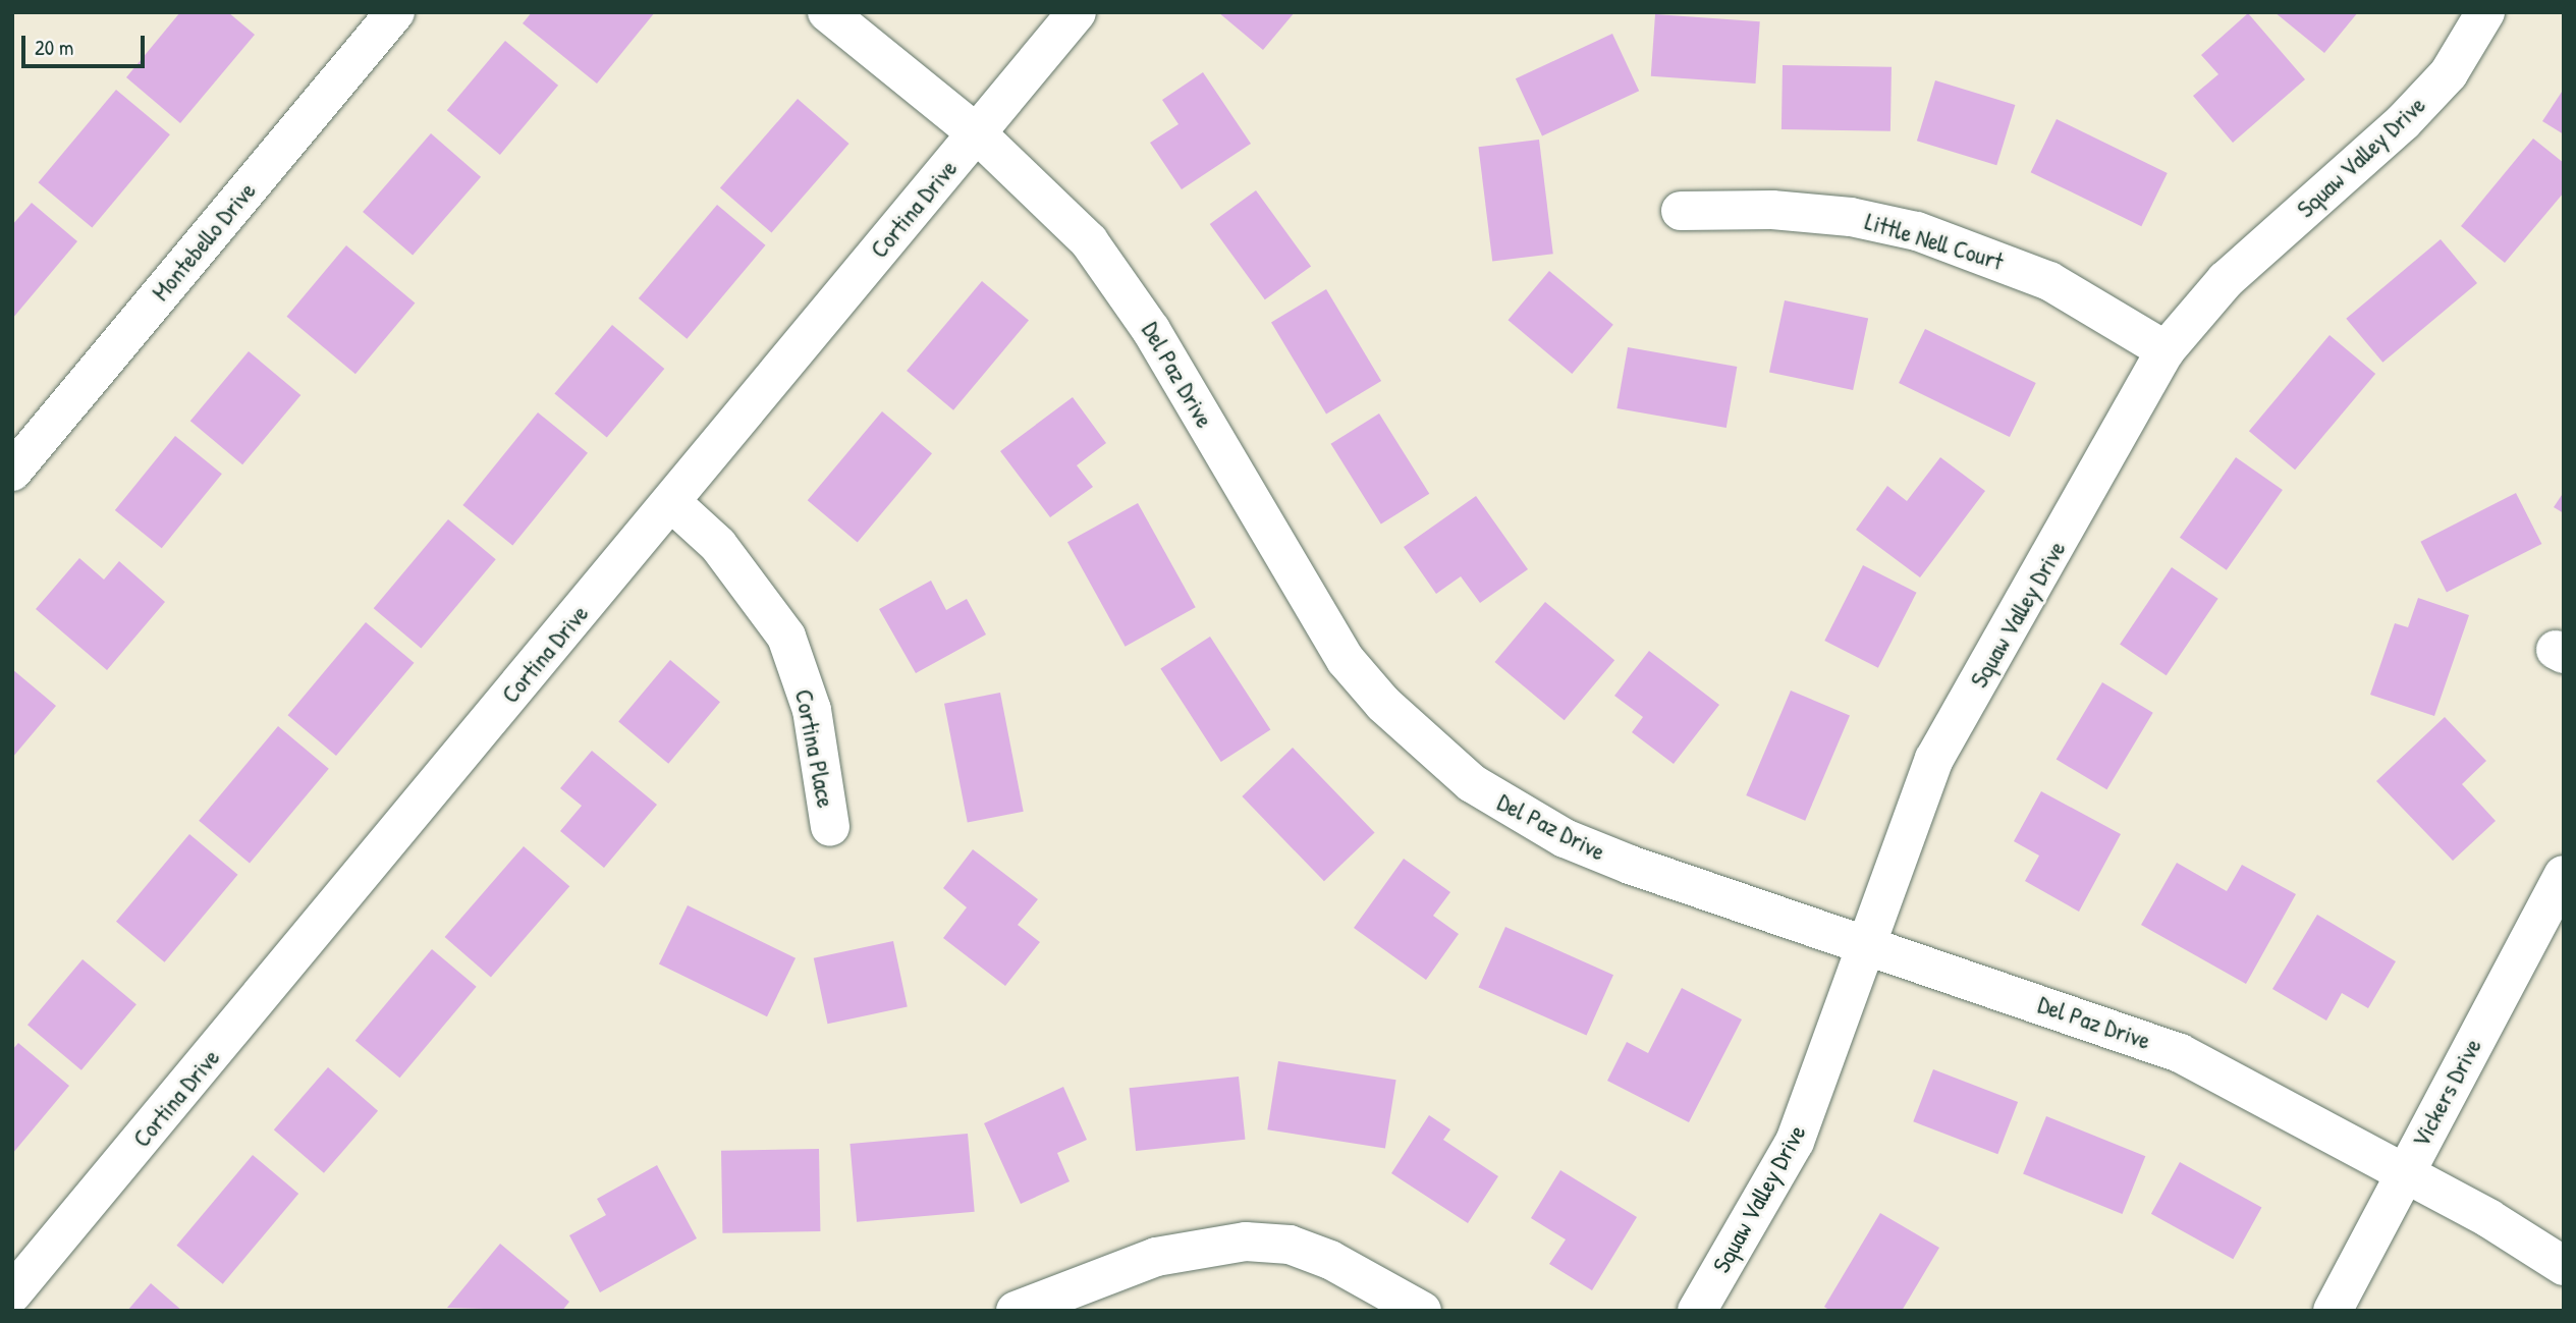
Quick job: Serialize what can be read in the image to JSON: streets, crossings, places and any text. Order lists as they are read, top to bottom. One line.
{"streets":{"street":["Squaw Valley Drive","Cortina Drive","Montebello Drive","Little Nell Court","Del Paz Drive","Cortina Place","Vickers Drive"]},"crossings":[["Squaw Valley Drive","Little Nell Court"],["Squaw Valley Drive","Del Paz Drive"],["Cortina Drive","Del Paz Drive"],["Cortina Drive","Cortina Place"],["Del Paz Drive","Vickers Drive"]],"scale_bar":"20 m"}
